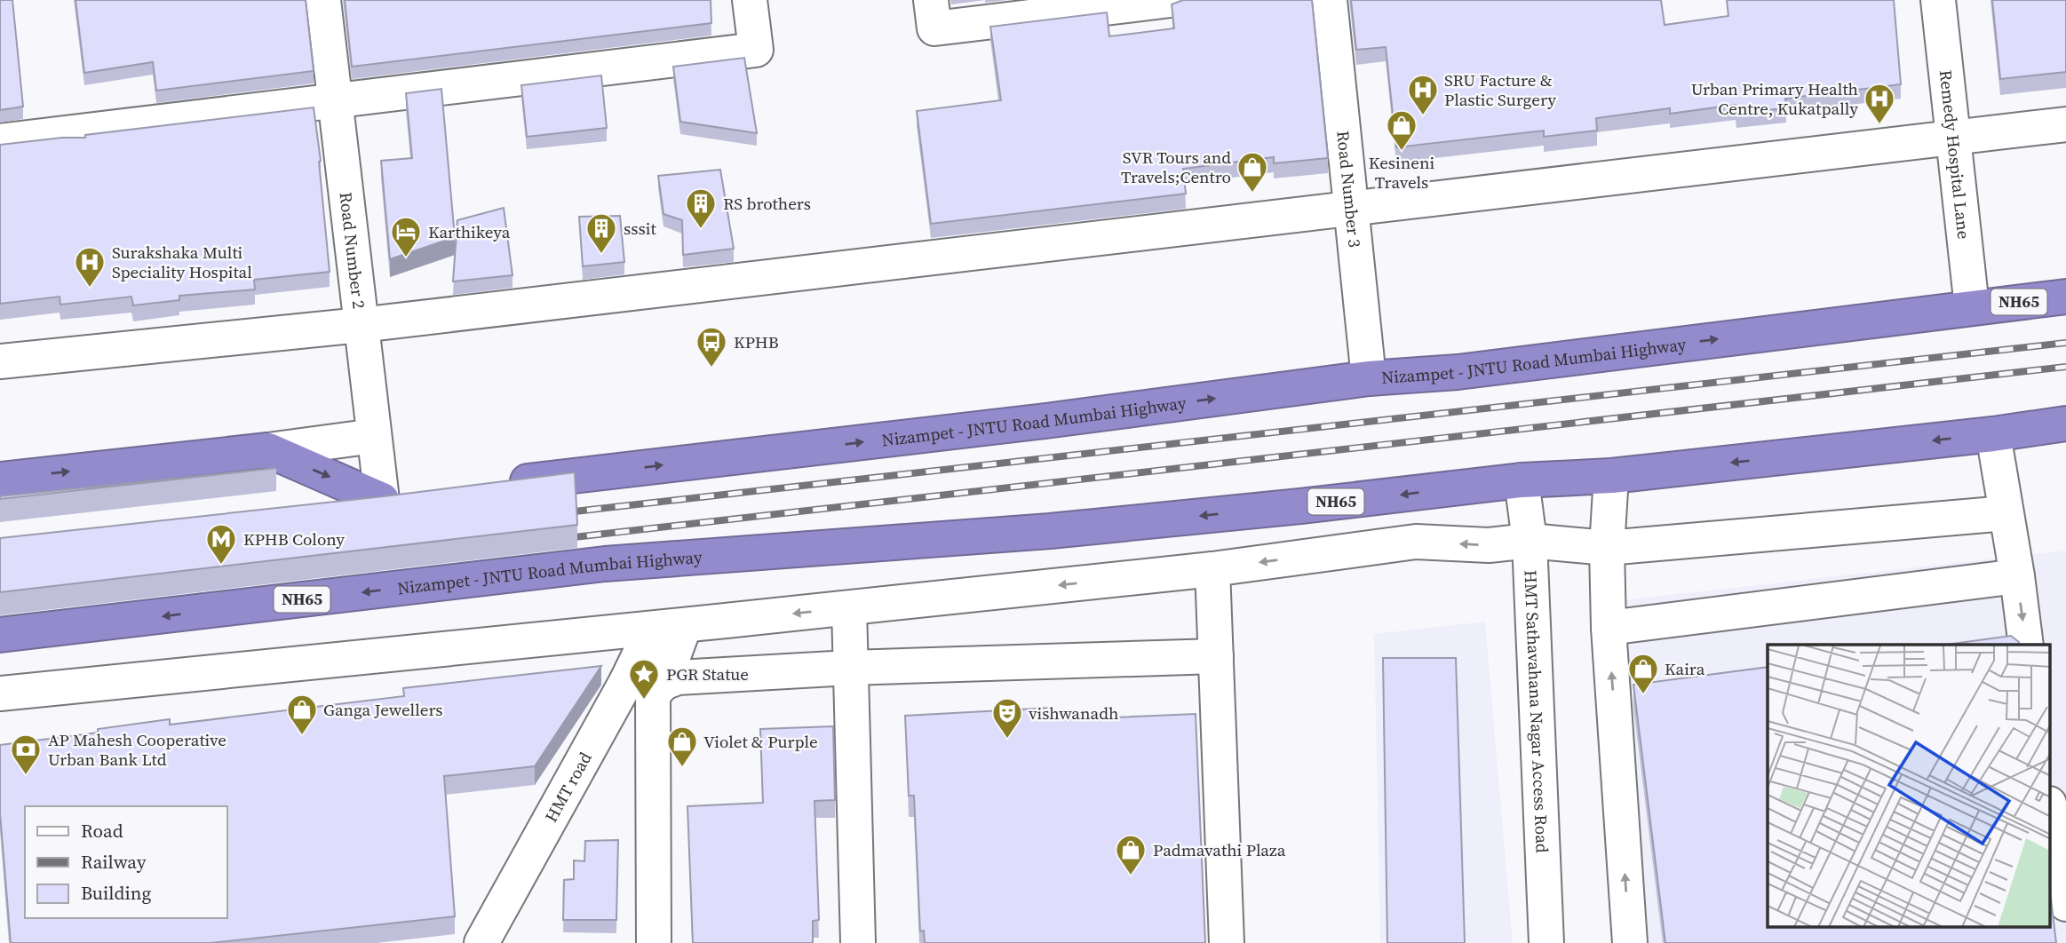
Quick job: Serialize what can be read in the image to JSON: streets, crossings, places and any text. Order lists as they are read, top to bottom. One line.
{"streets":{"highway":["NH65","Nizampet - JNTU Road Mumbai Highway"],"street":["Remedy Hospital Lane","Road Number 3","Road Number 2","HMT Sathavahana Nagar Access Road","HMT road"]},"crossings":[["Remedy Hospital Lane","Nizampet - JNTU Road Mumbai Highway"],["Road Number 3","Nizampet - JNTU Road Mumbai Highway"],["Nizampet - JNTU Road Mumbai Highway","HMT Sathavahana Nagar Access Road"]],"places":{"hospital":["SRU Facture & Plastic Surgery","Urban Primary Health Centre, Kukatpally","Surakshaka Multi Speciality Hospital"],"shop":["Kesineni Travels","SVR Tours and Travels;Centro","Kaira","Ganga Jewellers","Violet & Purple","Padmavathi Plaza"],"building":["RS brothers","sssit"],"hotel":["Karthikeya"],"bus stop":["KPHB"],"metro station":["KPHB Colony"],"place":["PGR Statue"],"theatre":["vishwanadh"],"bank":["AP Mahesh Cooperative Urban Bank Ltd"]},"legend":["Road","Railway","Building"]}
